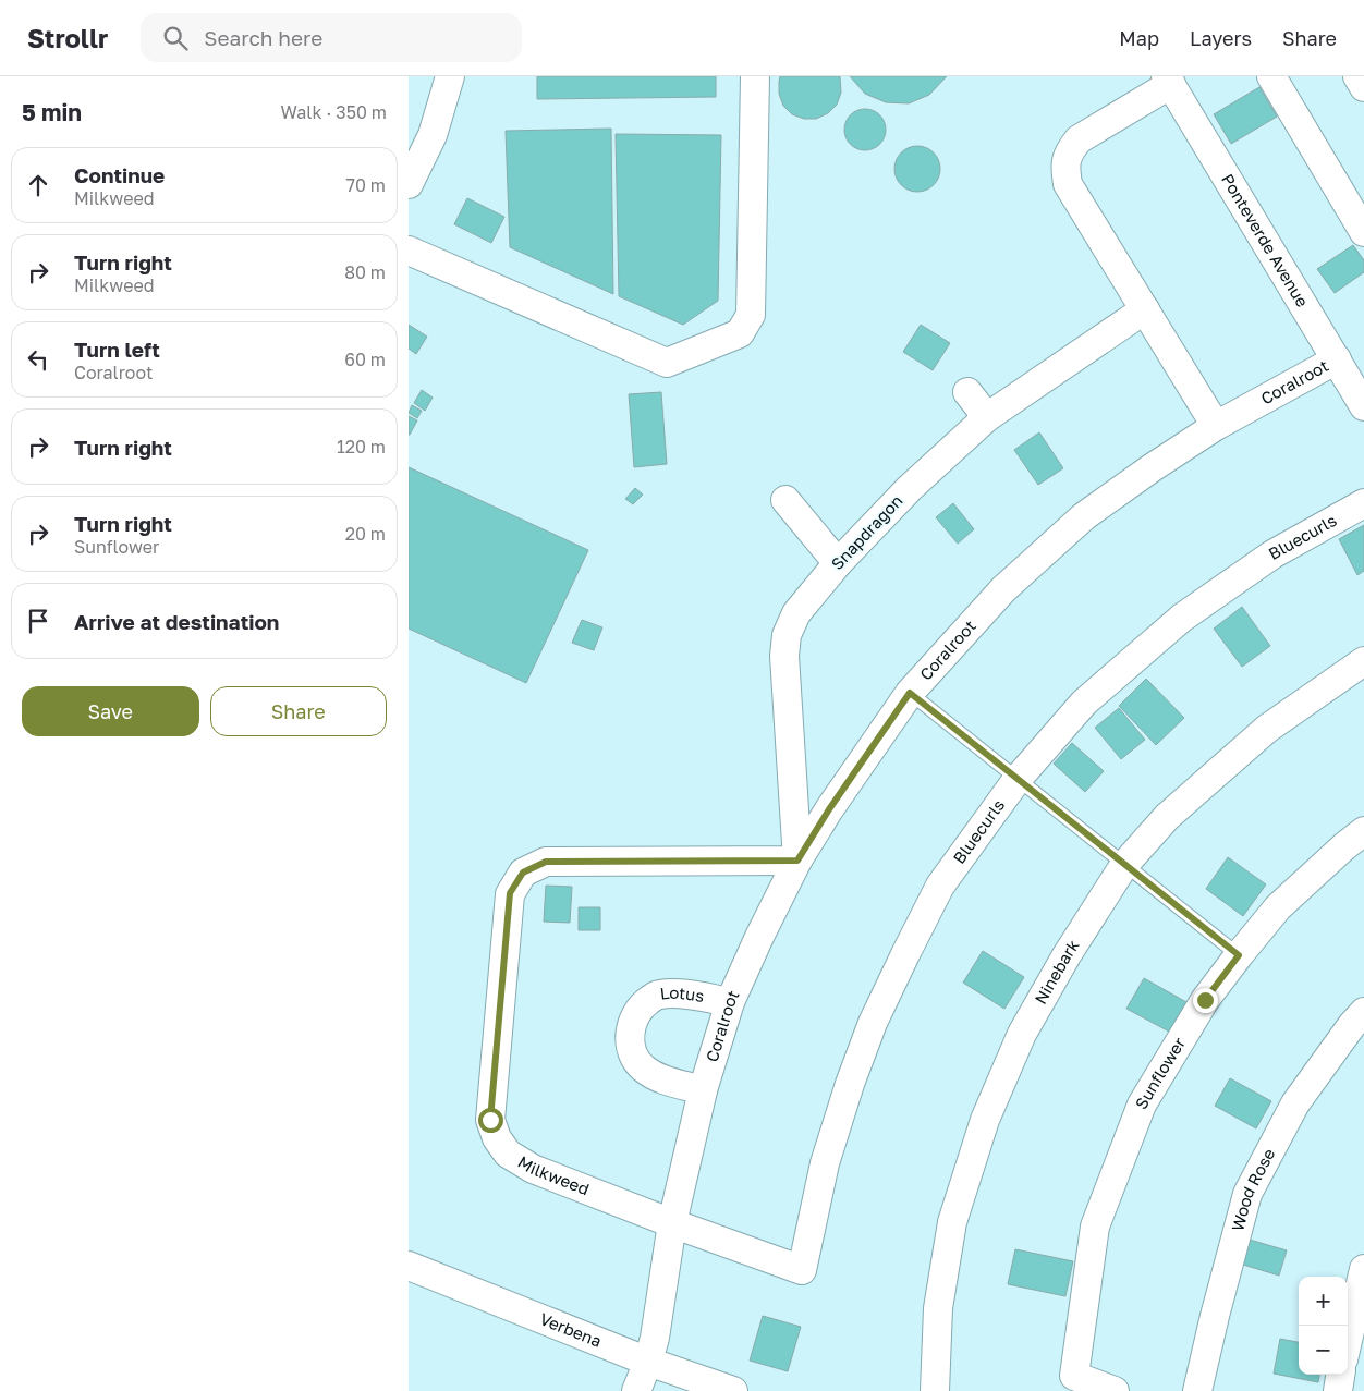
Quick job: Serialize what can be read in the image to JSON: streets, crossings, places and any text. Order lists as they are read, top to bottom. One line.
{"streets":{"street":["Ponteverde Avenue","Coralroot","Snapdragon","Bluecurls","Ninebark","Lotus","Sunflower","Milkweed","Wood Rose","Verbena"]},"crossings":[["Ponteverde Avenue","Coralroot"],["Coralroot","Snapdragon"],["Coralroot","Lotus"],["Coralroot","Milkweed"],["Coralroot","Verbena"],["Snapdragon","Milkweed"],["Bluecurls","Milkweed"]],"page":{"header":"Strollr","search":"Search here","nav":["Map","Layers","Share"],"heading":["5 min","Walk · 350 m"],"list":[["Continue","Milkweed","70 m"],["Turn right","Milkweed","80 m"],["Turn left","Coralroot","60 m"],["Turn right","120 m"],["Turn right","Sunflower","20 m"],"Arrive at destination"],"buttons":["Save","Share"],"map_buttons":["+","−"]}}
